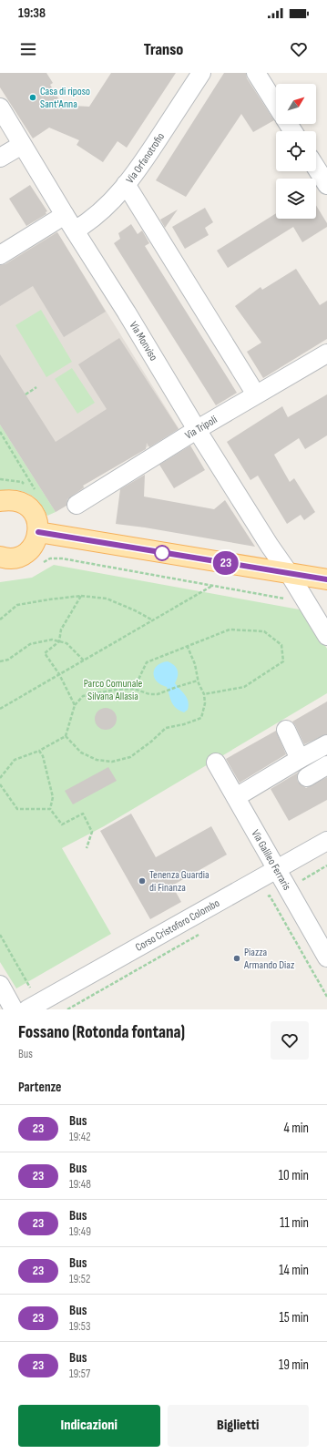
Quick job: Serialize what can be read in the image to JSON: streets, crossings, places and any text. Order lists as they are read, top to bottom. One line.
{"streets":{"street":["Via Orfanotrofio","Via Monviso","Via Tripoli","Via Galileo Ferraris","Corso Cristoforo Colombo"]},"crossings":[["Via Orfanotrofio","Via Monviso"],["Via Monviso","Via Tripoli"],["Via Galileo Ferraris","Corso Cristoforo Colombo"]],"parks":["Parco Comunale Silvana Allasia"],"places":["Casa di riposo Sant'Anna","Tenenza Guardia di Finanza","Piazza Armando Diaz"],"lines":["bus line 23"],"north":"top right","page":{"status":"19:38","header":"Transo","on_map":"23","heading":[["Fossano (Rotonda fontana)","Bus"],"Partenze"],"list":[{"mark":"23","name":"Bus","note":"19:42","value":"4 min"},{"mark":"23","name":"Bus","note":"19:48","value":"10 min"},{"mark":"23","name":"Bus","note":"19:49","value":"11 min"},{"mark":"23","name":"Bus","note":"19:52","value":"14 min"},{"mark":"23","name":"Bus","note":"19:53","value":"15 min"},{"mark":"23","name":"Bus","note":"19:57","value":"19 min"}],"buttons":["Indicazioni","Biglietti"]}}
